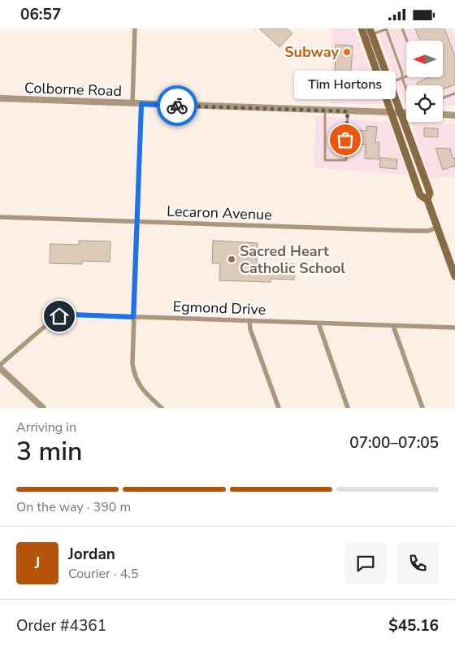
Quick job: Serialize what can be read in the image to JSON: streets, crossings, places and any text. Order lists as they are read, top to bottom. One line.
{"streets":{"street":["Colborne Road","Lecaron Avenue","Egmond Drive"]},"places":["Subway","Tim Hortons","Sacred Heart Catholic School"],"north":"left","page":{"status":"06:57","bubble":"Tim Hortons","heading":["3 min","Arriving in","07:00–07:05"],"panel":["Jordan","Courier · 4.5","Order #4361","$45.16"],"bar":"On the way · 390 m","round":"J"}}
